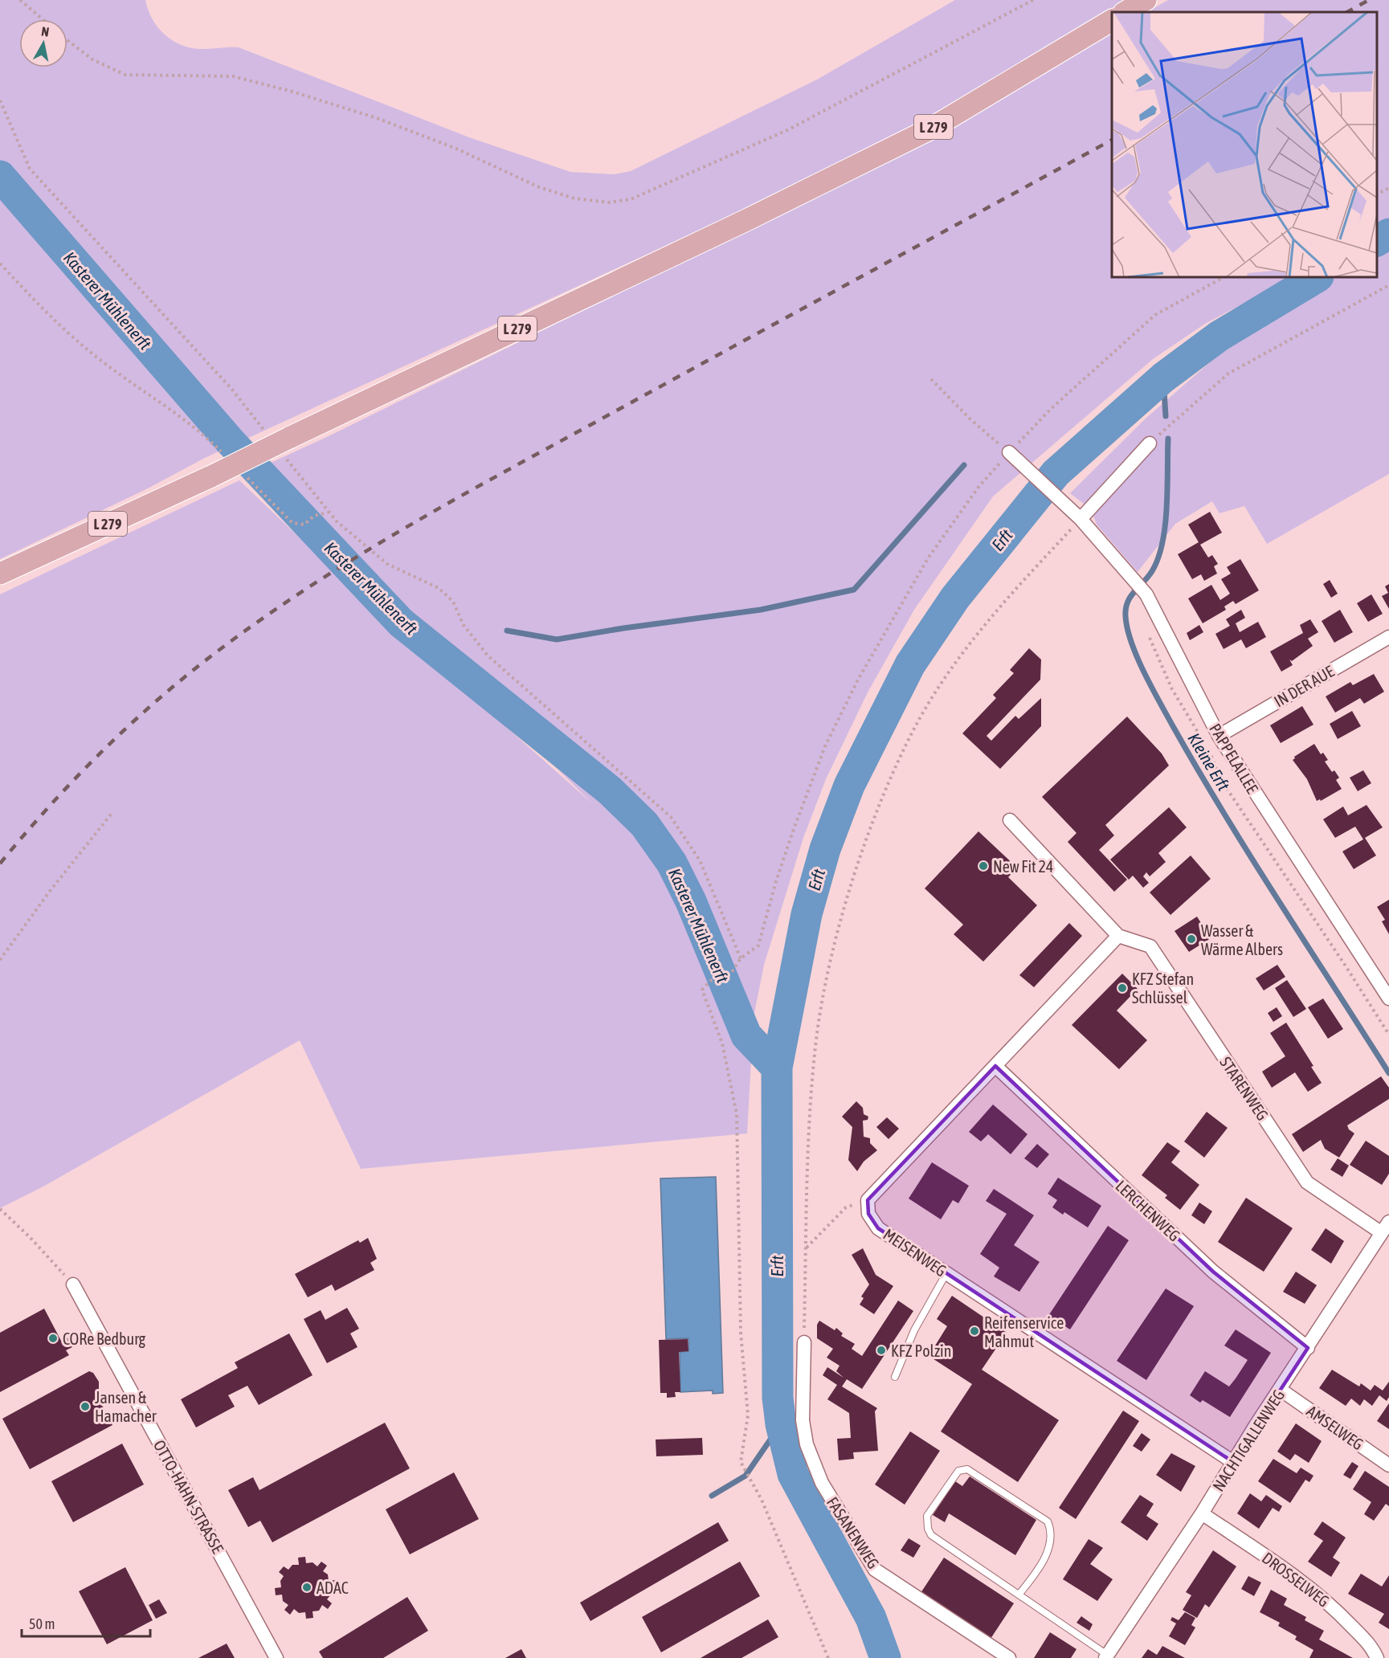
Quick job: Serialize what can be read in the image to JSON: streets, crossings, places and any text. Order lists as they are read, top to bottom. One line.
{"streets":{"main road":["L 279"],"street":["IN DER AUE","PAPPELALLEE","STARENWEG","LERCHENWEG","MEISENWEG","AMSELWEG","NACHTIGALLENWEG","OTTO-HAHN-STRASSE","FASANENWEG","DROSSELWEG"]},"crossings":[["IN DER AUE","PAPPELALLEE"],["STARENWEG","NACHTIGALLENWEG"],["LERCHENWEG","NACHTIGALLENWEG"],["MEISENWEG","NACHTIGALLENWEG"],["AMSELWEG","NACHTIGALLENWEG"],["NACHTIGALLENWEG","DROSSELWEG"]],"water":["Kasterer Mühlenerft","Erft","Kleine Erft"],"places":["New Fit 24","Wasser & Wärme Albers","KFZ Stefan Schlüssel","Reifenservice Mahmut","CORe Bedburg","KFZ Polzin","Jansen & Hamacher","ADAC"],"scale_bar":"50 m","north":"top"}
